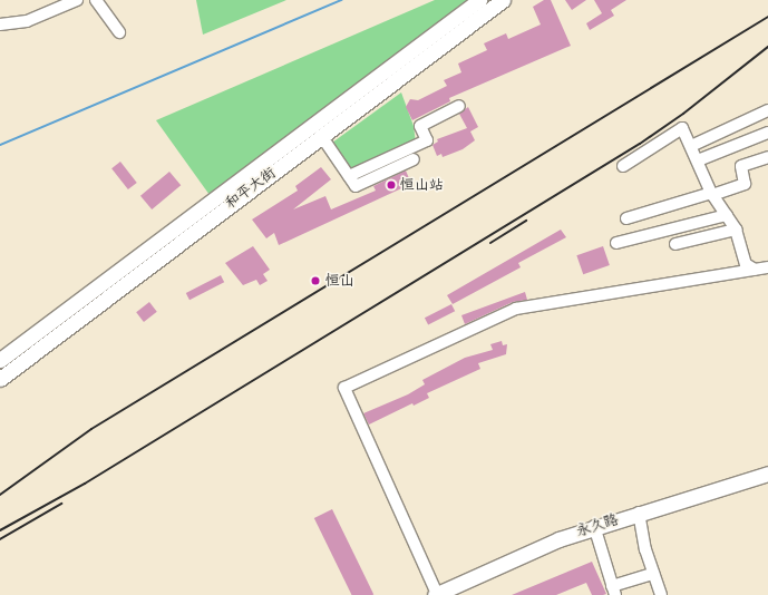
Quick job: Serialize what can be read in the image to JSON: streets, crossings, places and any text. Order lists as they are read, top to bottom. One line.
{"streets":{"main road":["和平大街","永久路"]},"places":["恒山站","恒山"]}
